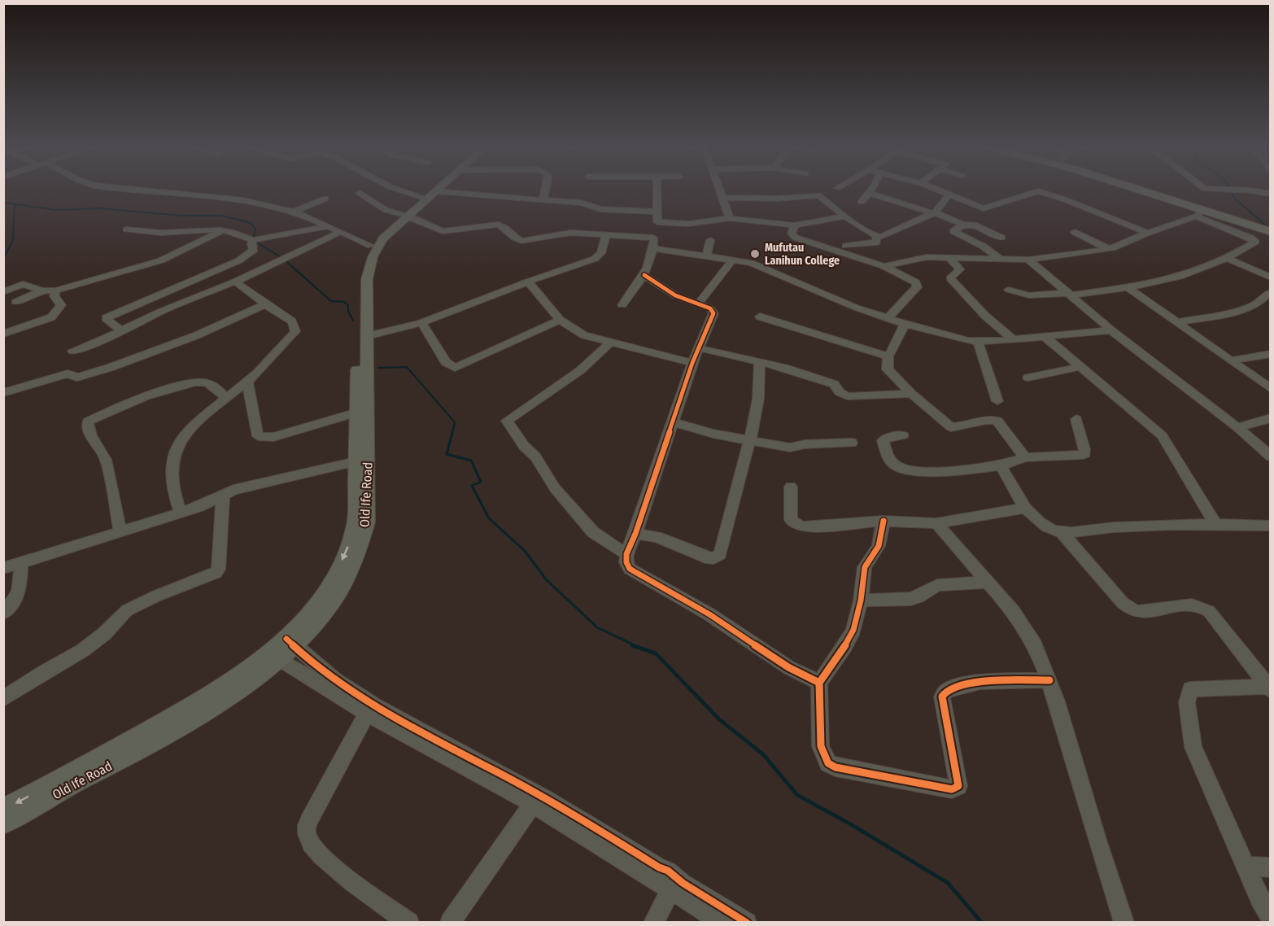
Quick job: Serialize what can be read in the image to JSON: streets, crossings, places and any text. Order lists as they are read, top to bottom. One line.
{"streets":{"main road":["Old Ife Road"]},"places":["Mufutau Lanihun College"]}
